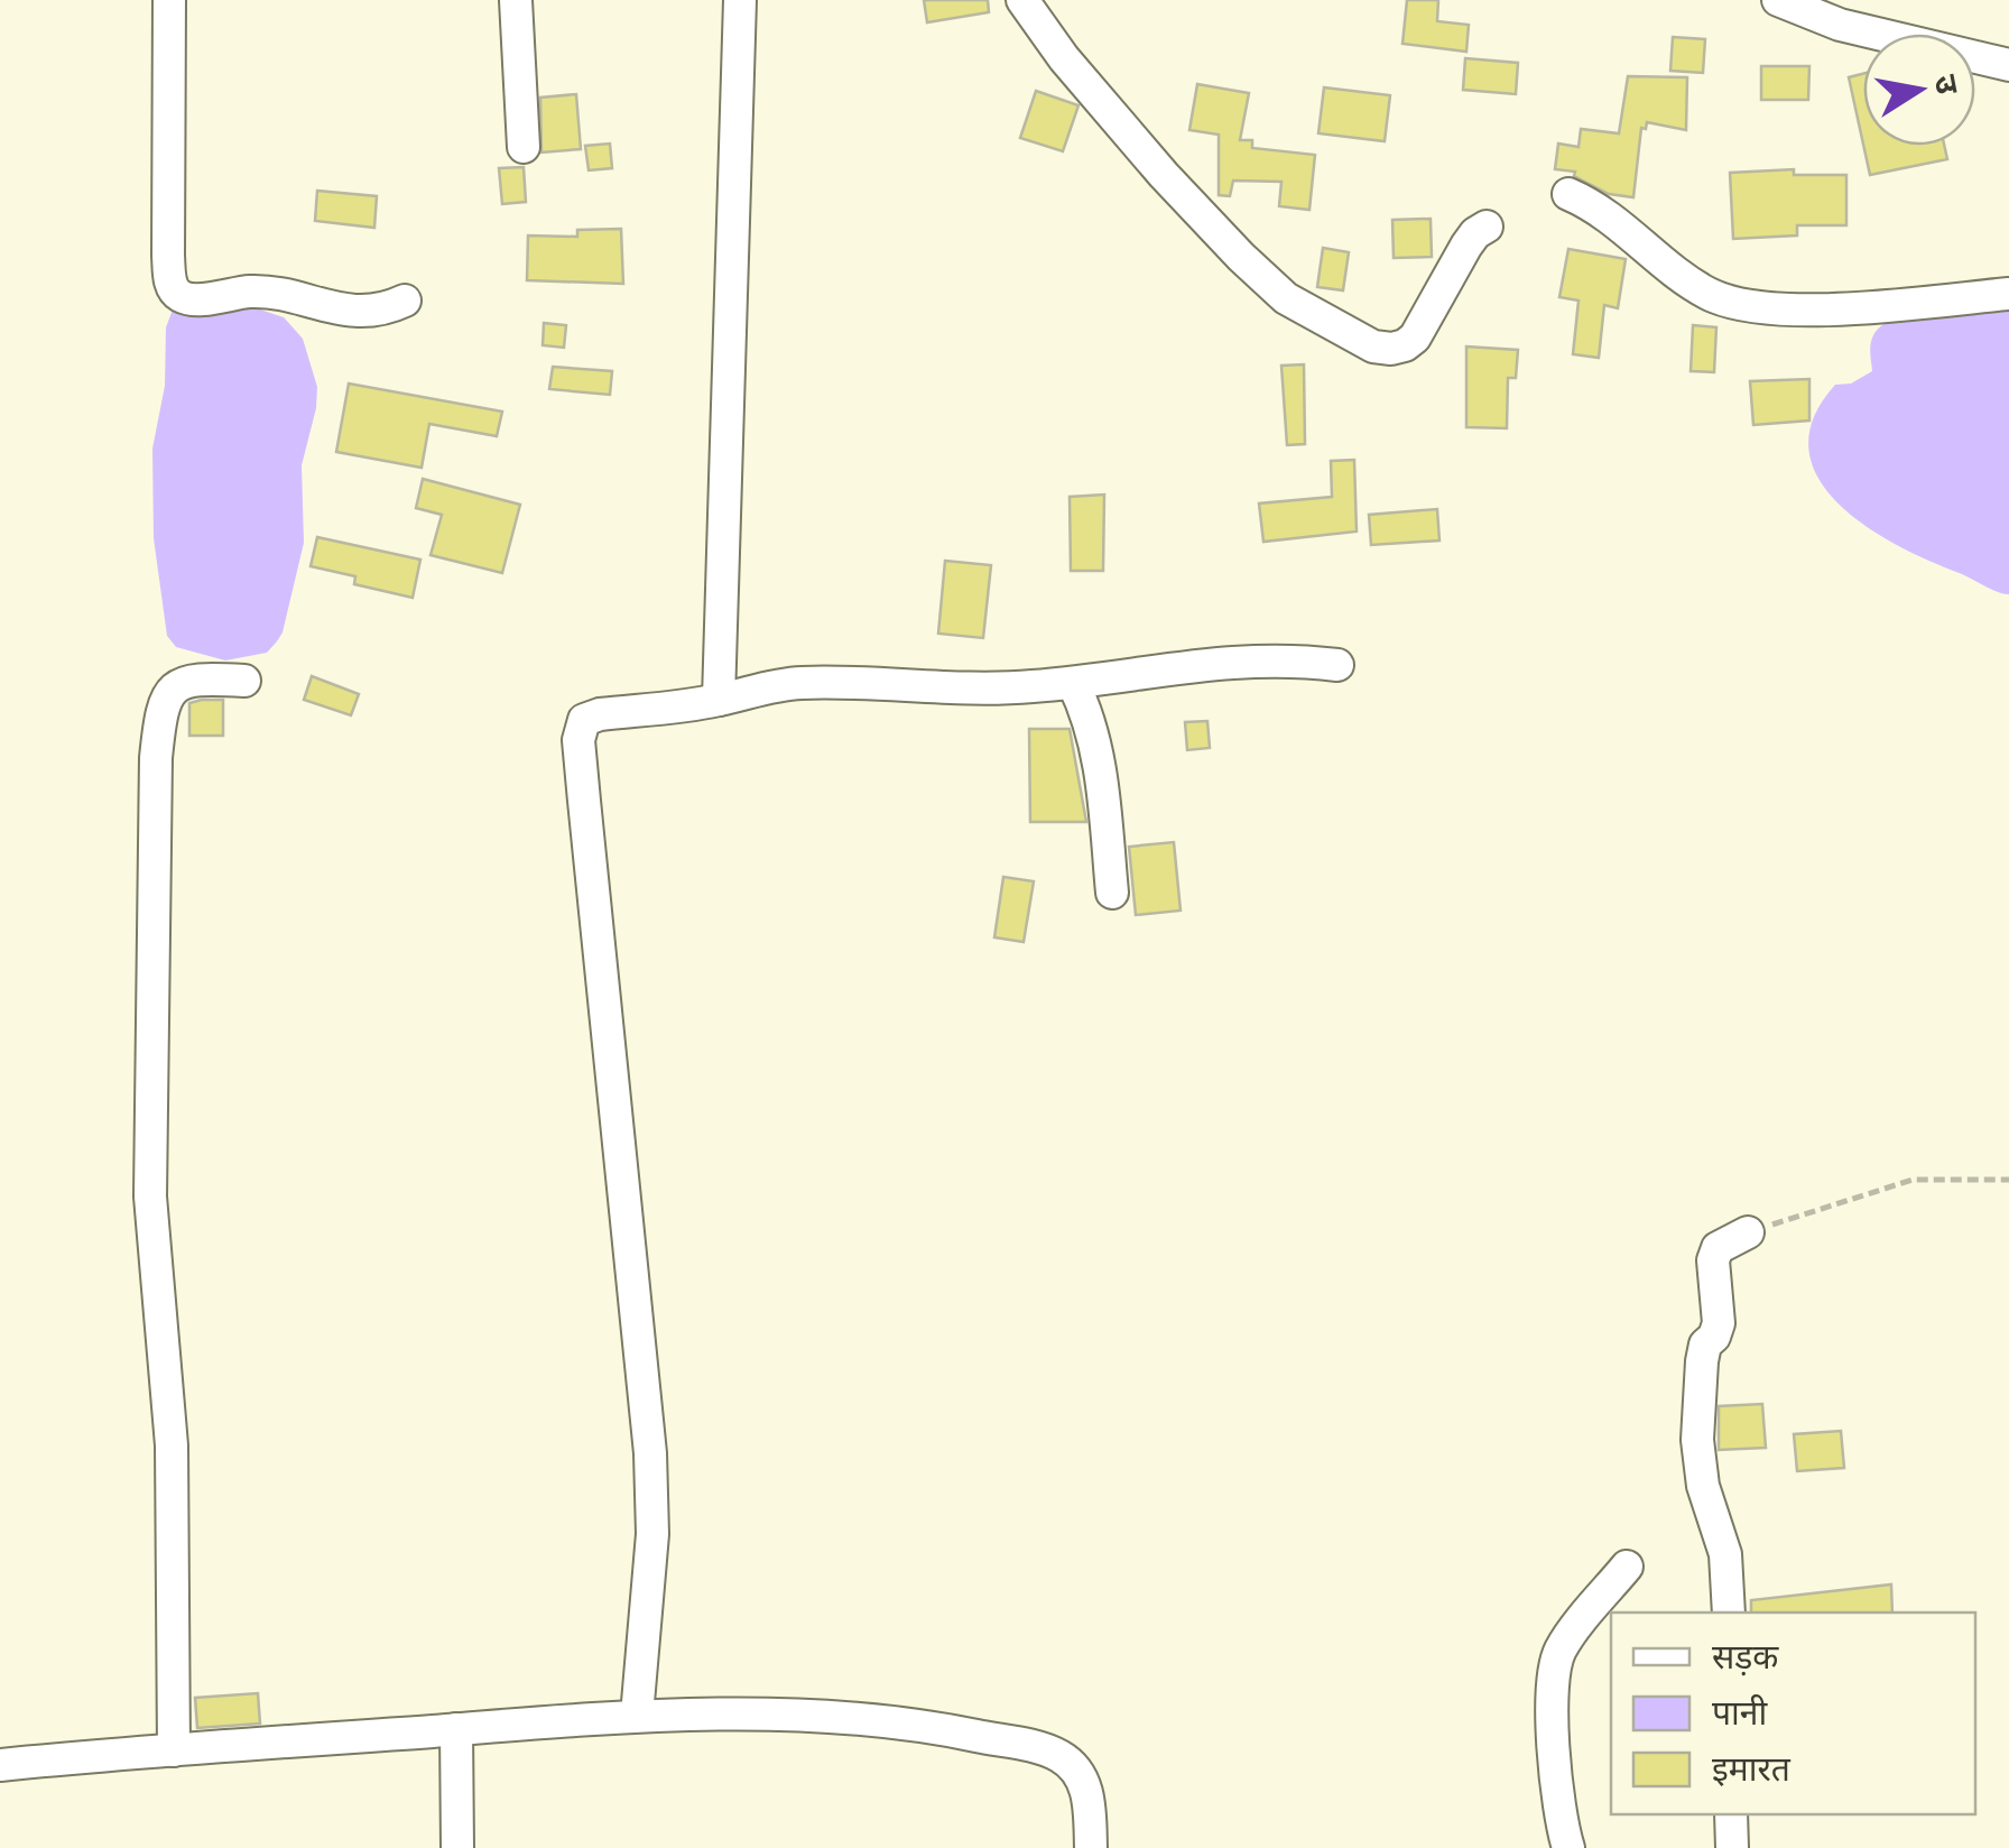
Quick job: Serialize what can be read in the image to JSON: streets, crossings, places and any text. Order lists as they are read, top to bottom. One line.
{"legend":["सड़क","पानी","इमारत"],"north":"right"}
